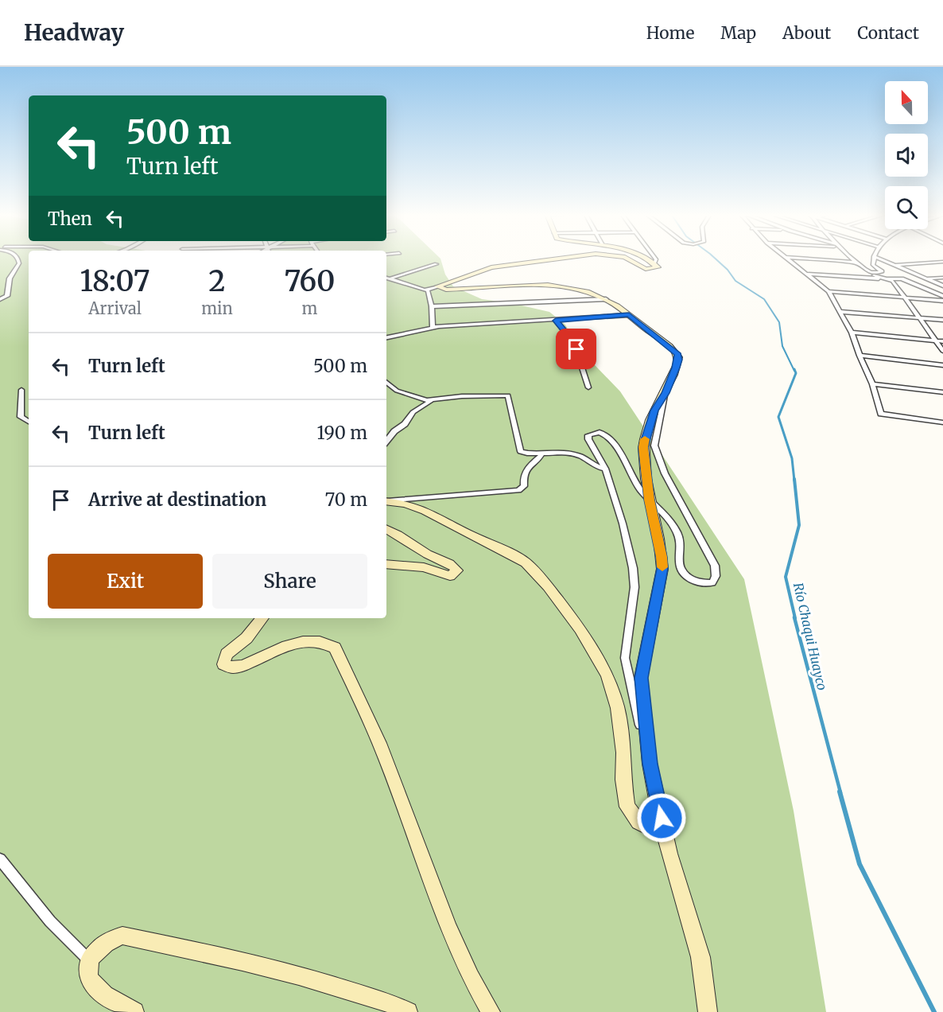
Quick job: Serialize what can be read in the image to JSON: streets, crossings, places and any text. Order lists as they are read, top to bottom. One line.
{"water":["Río Chaqui Huayco"],"north":"top","page":{"header":"Headway","nav":["Home","Map","About","Contact"],"turn":["500 m","Turn left"],"then":"Then","eta":["18:07","Arrival","2","min","760","m"],"list":[{"name":"Turn left","value":"500 m"},{"name":"Turn left","value":"190 m"},{"name":"Arrive at destination","value":"70 m"}],"buttons":["Exit","Share"]}}
